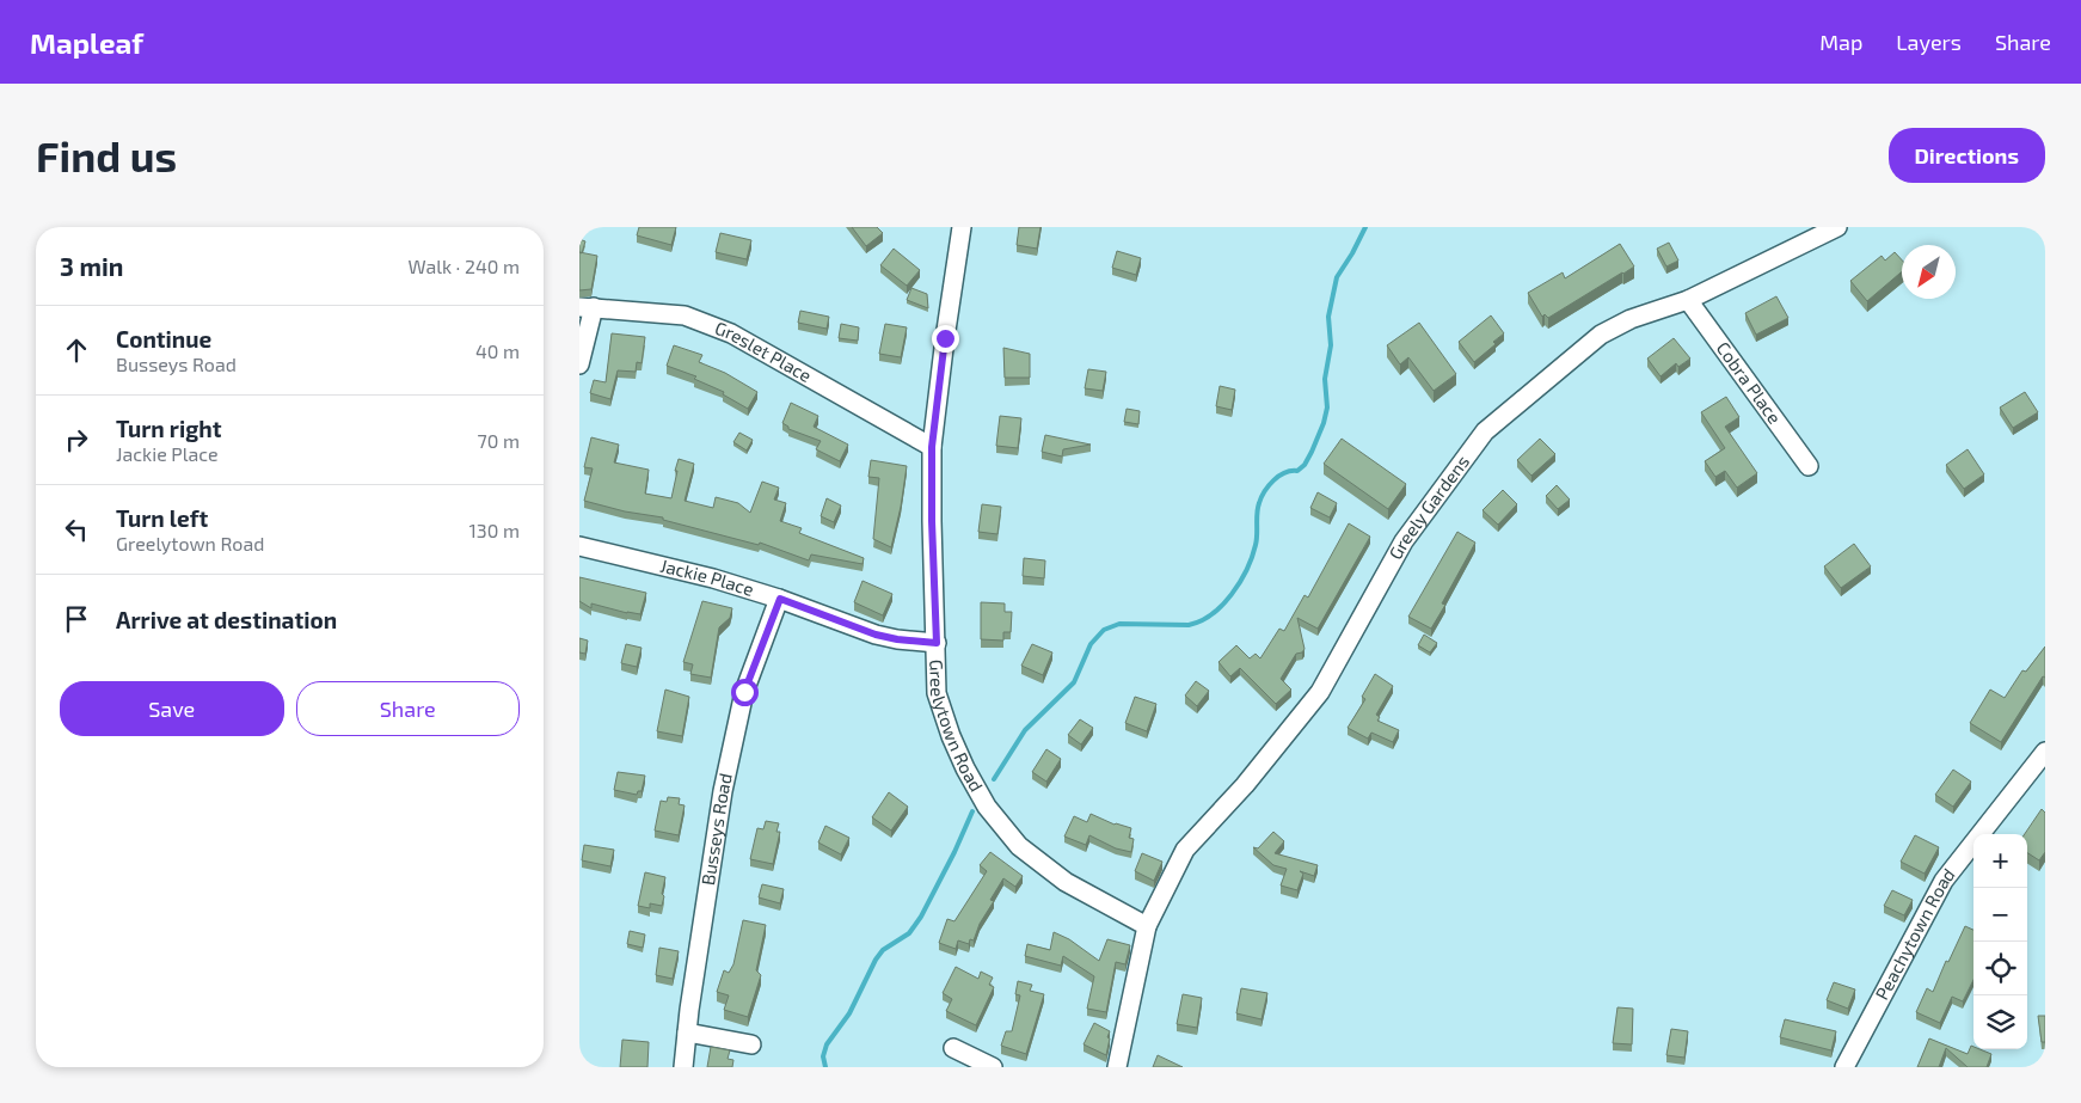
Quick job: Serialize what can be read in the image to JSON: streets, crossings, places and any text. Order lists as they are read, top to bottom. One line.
{"streets":{"street":["Greslet Place","Cobra Place","Greely Gardens","Jackie Place","Greelytown Road","Busseys Road","Peachytown Road"]},"crossings":[["Greslet Place","Greelytown Road"],["Cobra Place","Greely Gardens"],["Greely Gardens","Greelytown Road"],["Jackie Place","Greelytown Road"],["Jackie Place","Busseys Road"]],"north":"bottom left","page":{"header":"Mapleaf","nav":["Map","Layers","Share"],"buttons":["Directions",["Save","Share"]],"title":"Find us","heading":["3 min","Walk · 240 m"],"list":[["Continue","Busseys Road","40 m"],["Turn right","Jackie Place","70 m"],["Turn left","Greelytown Road","130 m"],"Arrive at destination"],"map_buttons":["+","−"]}}
